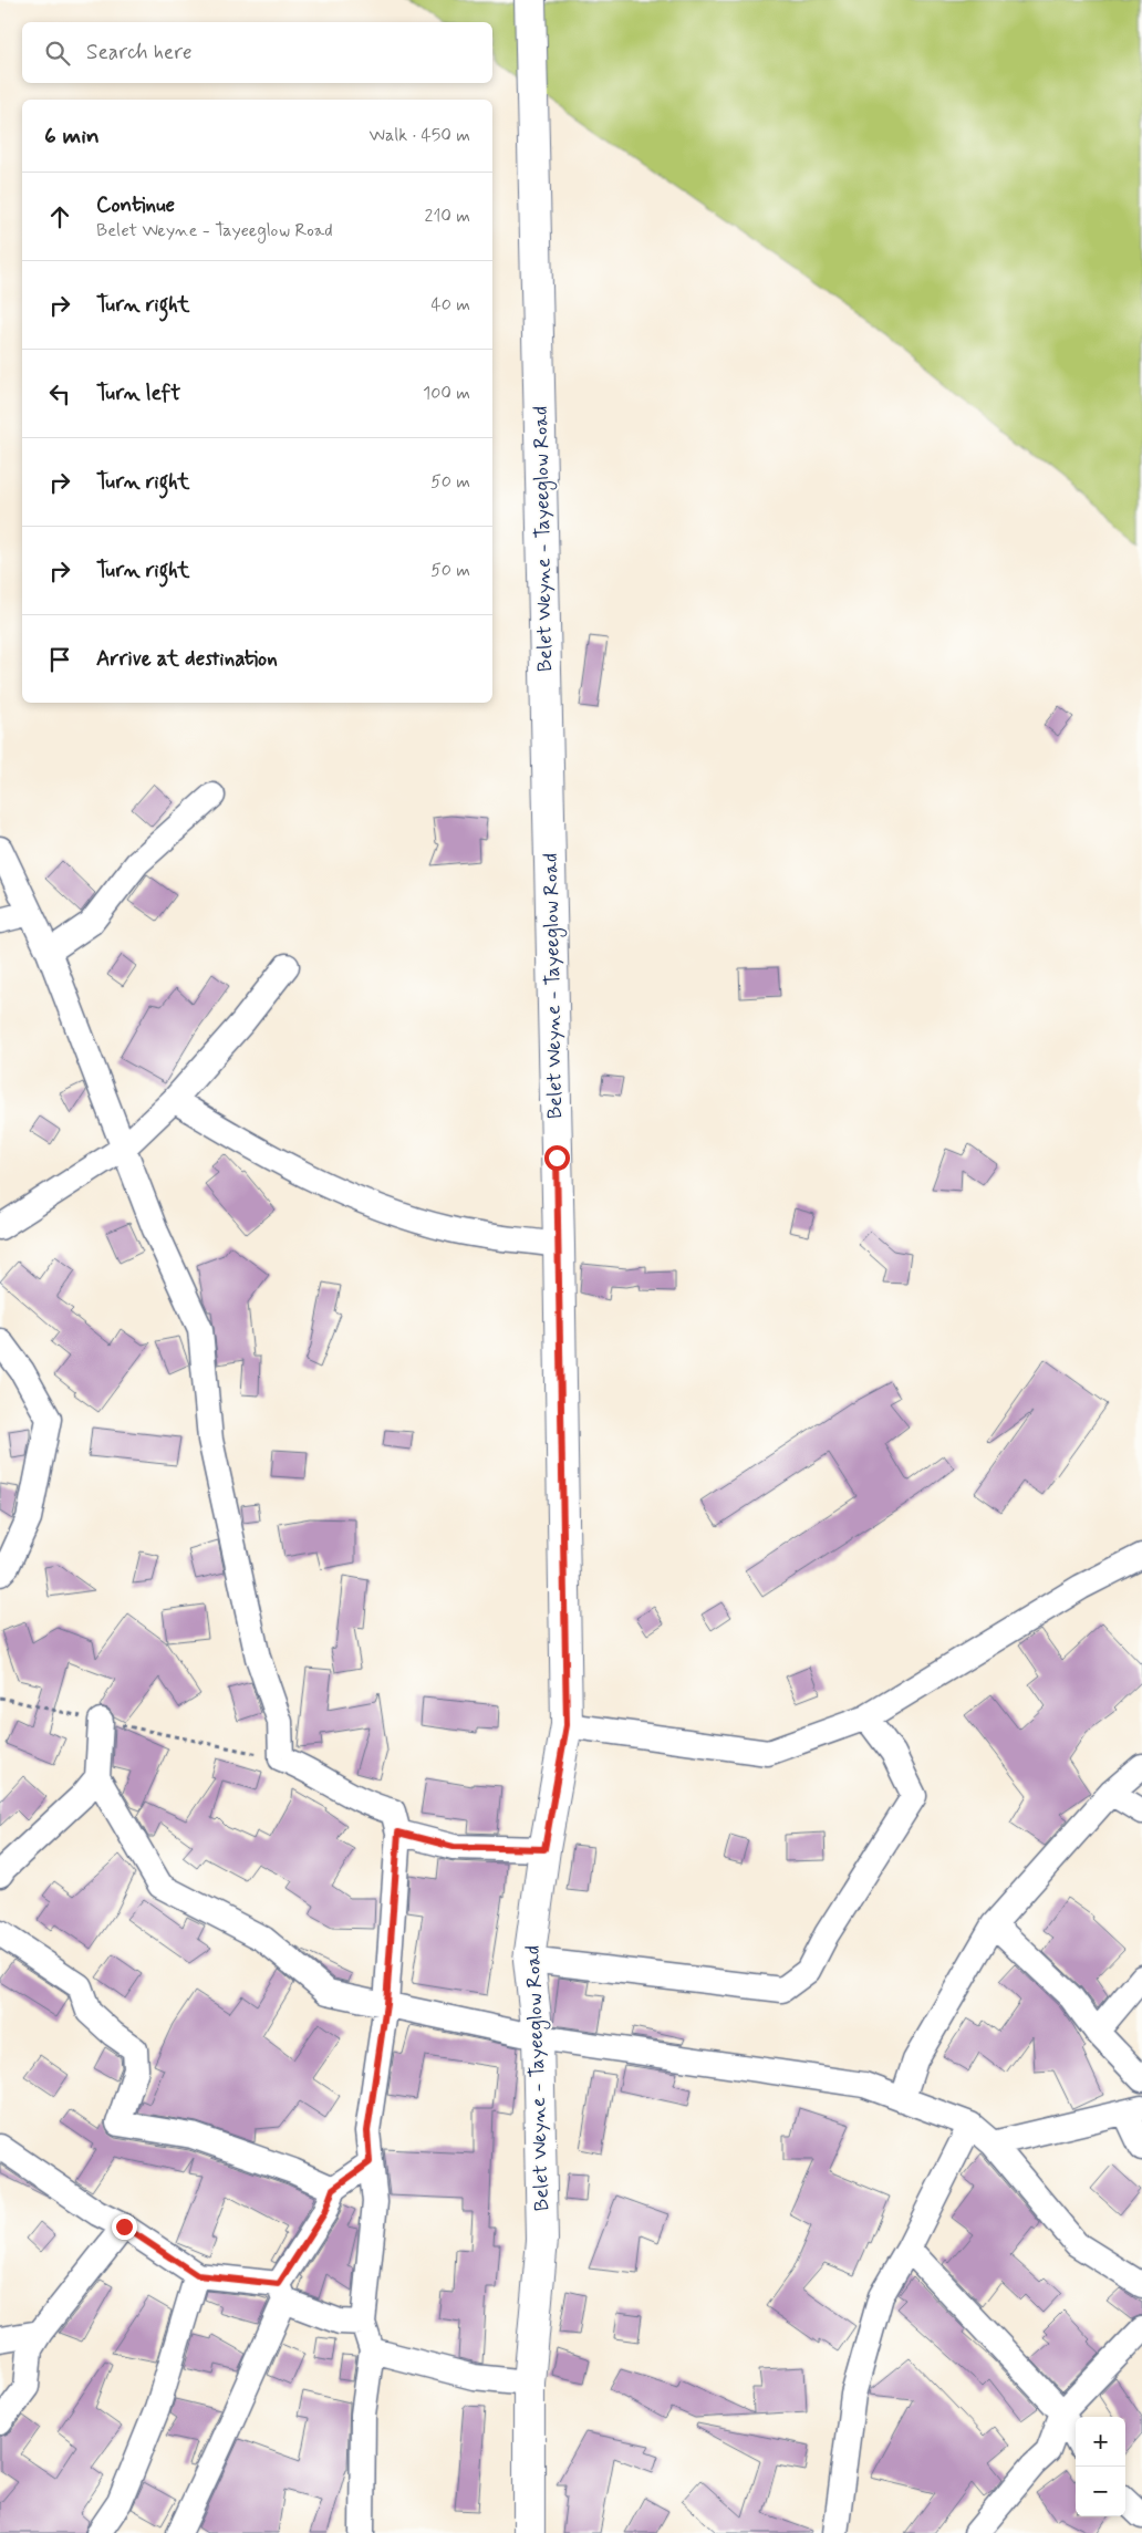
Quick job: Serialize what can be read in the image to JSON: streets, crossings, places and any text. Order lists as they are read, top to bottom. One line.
{"streets":{"main road":["Belet Weyne - Tayeeglow Road"]},"page":{"search":"Search here","heading":["6 min","Walk · 450 m"],"list":[["Continue","Belet Weyne - Tayeeglow Road","210 m"],["Turn right","40 m"],["Turn left","100 m"],["Turn right","50 m"],["Turn right","50 m"],"Arrive at destination"],"map_buttons":["+","−"]}}
